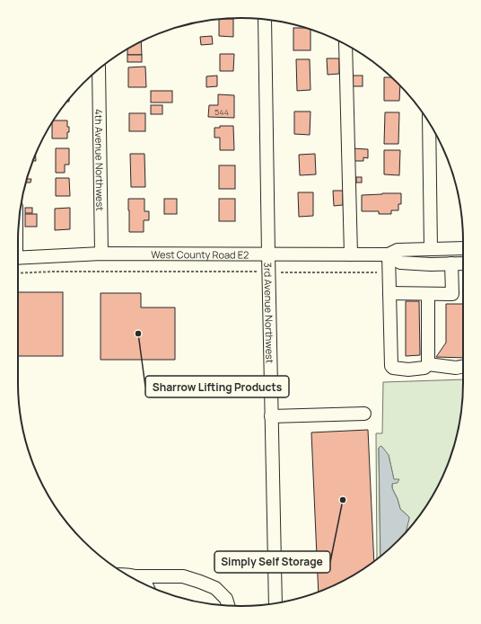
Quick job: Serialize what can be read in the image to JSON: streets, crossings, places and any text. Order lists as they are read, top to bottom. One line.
{"streets":{"street":["4th Avenue Northwest","West County Road E2","3rd Avenue Northwest"]},"crossings":[["4th Avenue Northwest","West County Road E2"],["West County Road E2","3rd Avenue Northwest"]],"places":["Sharrow Lifting Products","Simply Self Storage"],"house_numbers":["544"]}
